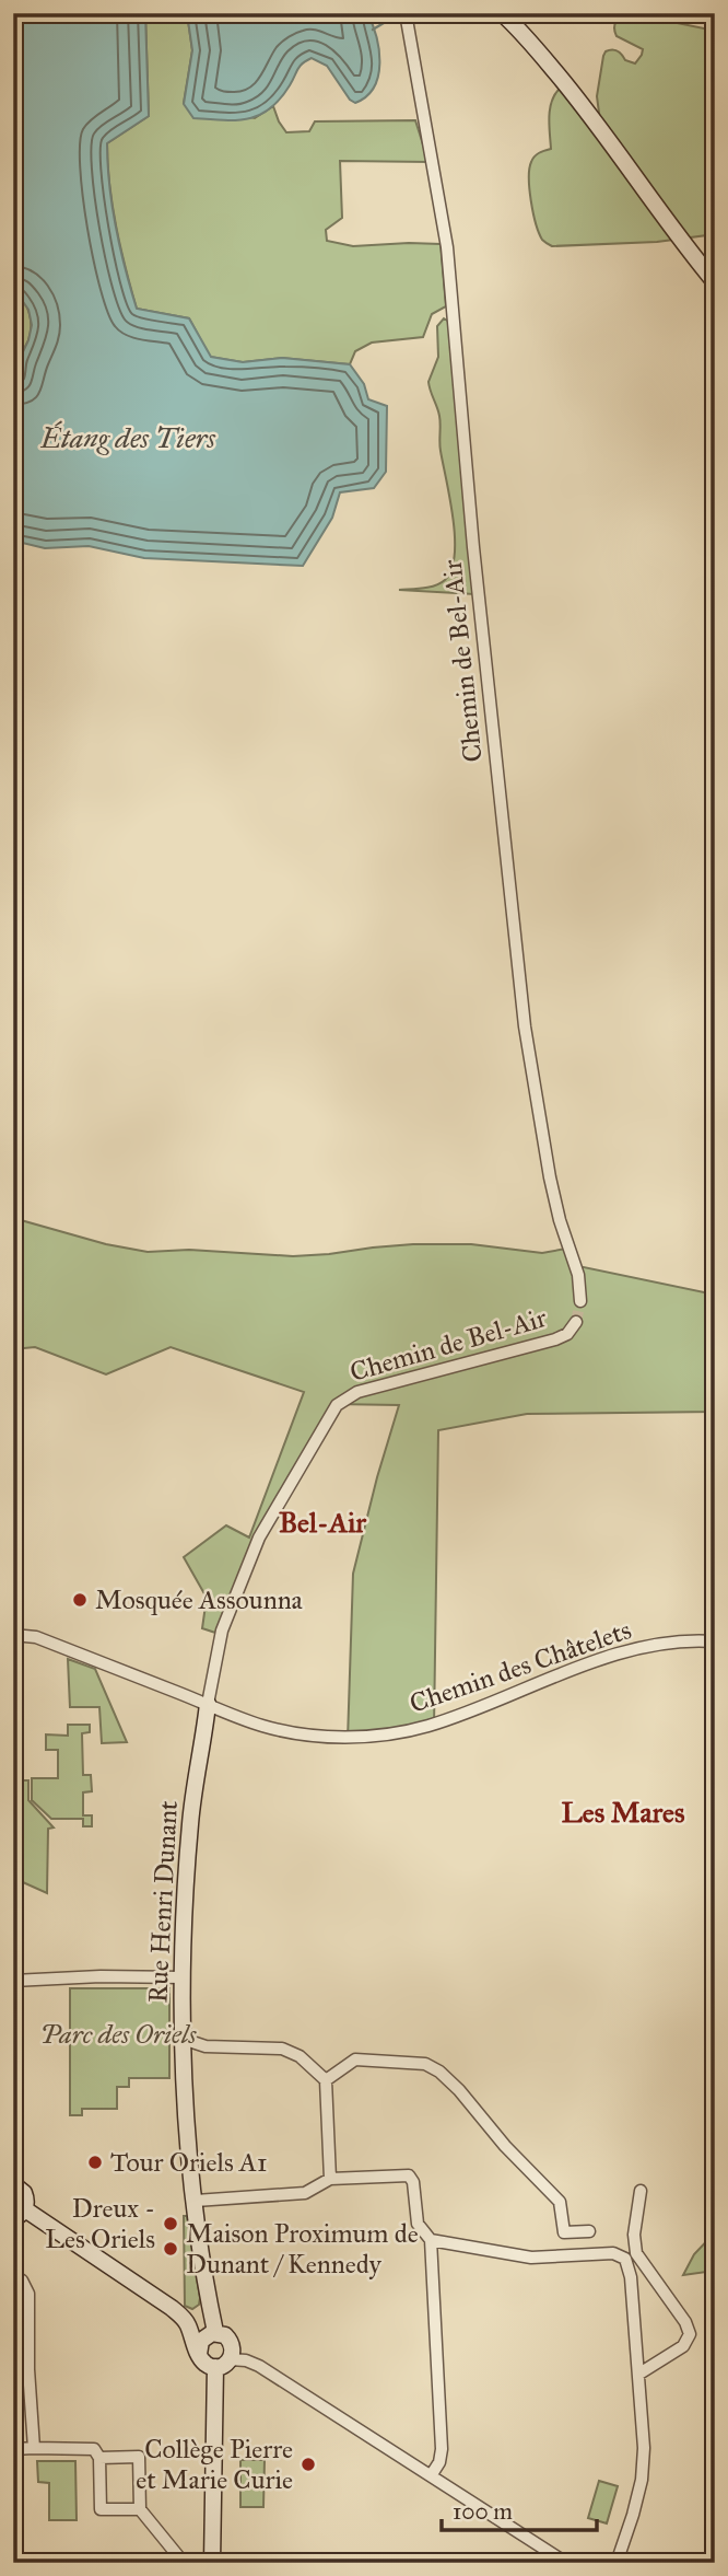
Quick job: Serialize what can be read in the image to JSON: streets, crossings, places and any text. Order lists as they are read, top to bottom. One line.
{"streets":{"street":["Chemin de Bel-Air","Chemin des Châtelets","Rue Henri Dunant"]},"crossings":[["Chemin de Bel-Air","Chemin des Châtelets"],["Chemin de Bel-Air","Rue Henri Dunant"],["Chemin des Châtelets","Rue Henri Dunant"]],"districts":["Bel-Air","Les Mares"],"water":["Étang des Tiers"],"parks":["Parc des Oriels"],"places":["Mosquée Assounna","Tour Oriels A1","Dreux - Les Oriels","Maison Proximum de Dunant / Kennedy","Collège Pierre et Marie Curie"],"scale_bar":"100 m"}
